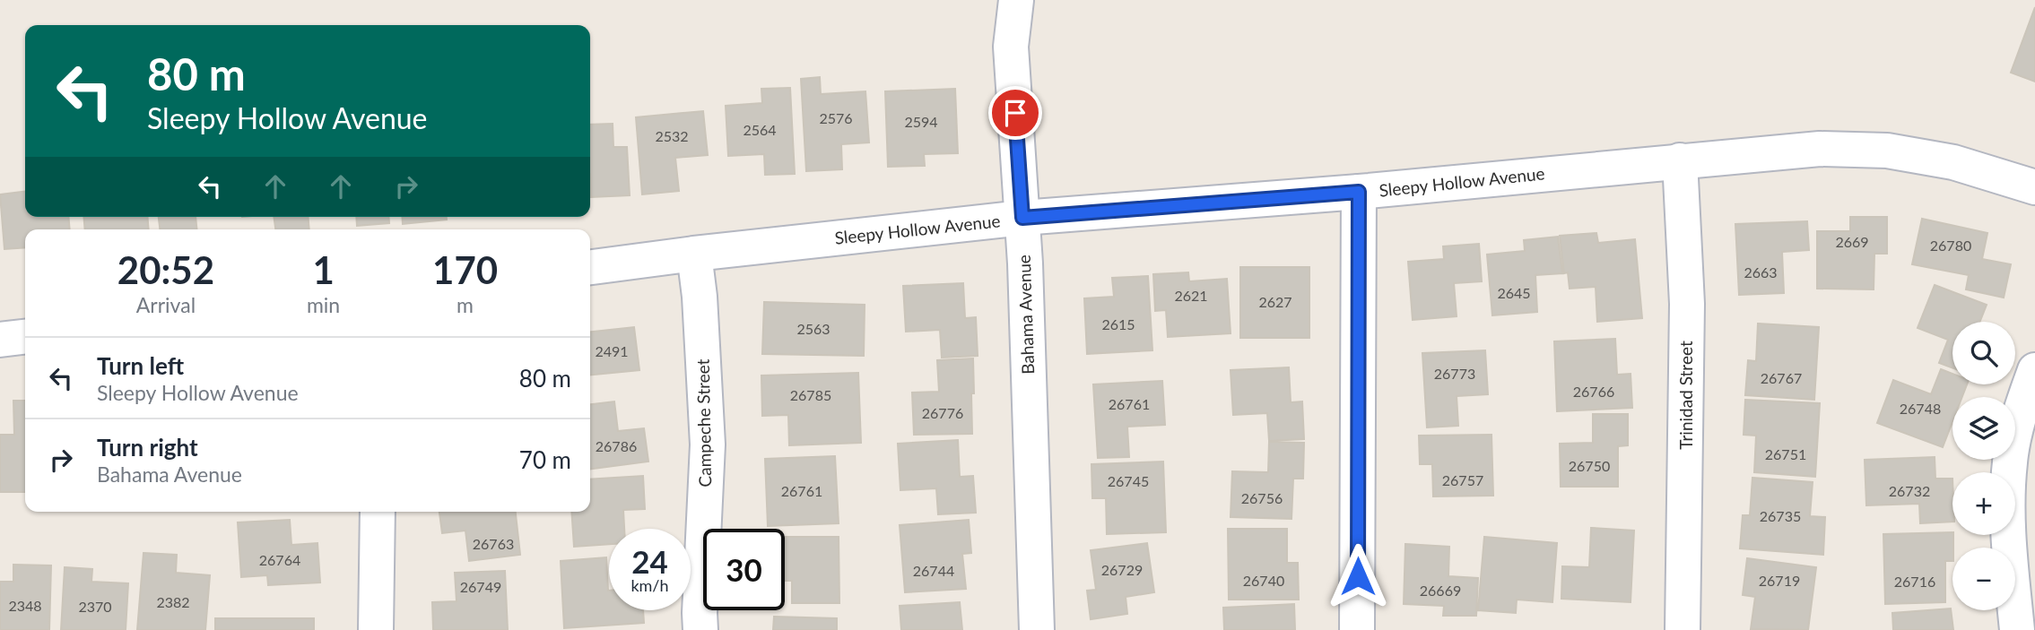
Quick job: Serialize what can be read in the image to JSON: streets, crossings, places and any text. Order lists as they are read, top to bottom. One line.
{"streets":{"street":["Sleepy Hollow Avenue","Bahama Avenue","Trinidad Street","Campeche Street"]},"crossings":[["Sleepy Hollow Avenue","Bahama Avenue"],["Sleepy Hollow Avenue","Trinidad Street"],["Sleepy Hollow Avenue","Campeche Street"]],"house_numbers":["2576","2594","2564","2532","2669","26780","2663","2645","2621","2627","2615","2563","2491","26773","26767","26766","26785","26761","26748","26776","26786","26751","26750","26757","26745","26761","26732","26756","26735","26763","26764","26729","26744","26740","26719","26716","26749","26669","2382","2348","2370"],"page":{"turn":["80 m","Sleepy Hollow Avenue"],"eta":["20:52","Arrival","1","min","170","m"],"map_buttons":["+","−"],"list":[{"name":"Turn left","note":"Sleepy Hollow Avenue","value":"80 m"},{"name":"Turn right","note":"Bahama Avenue","value":"70 m"}],"speed":"24 km/h","limit":"30"}}
